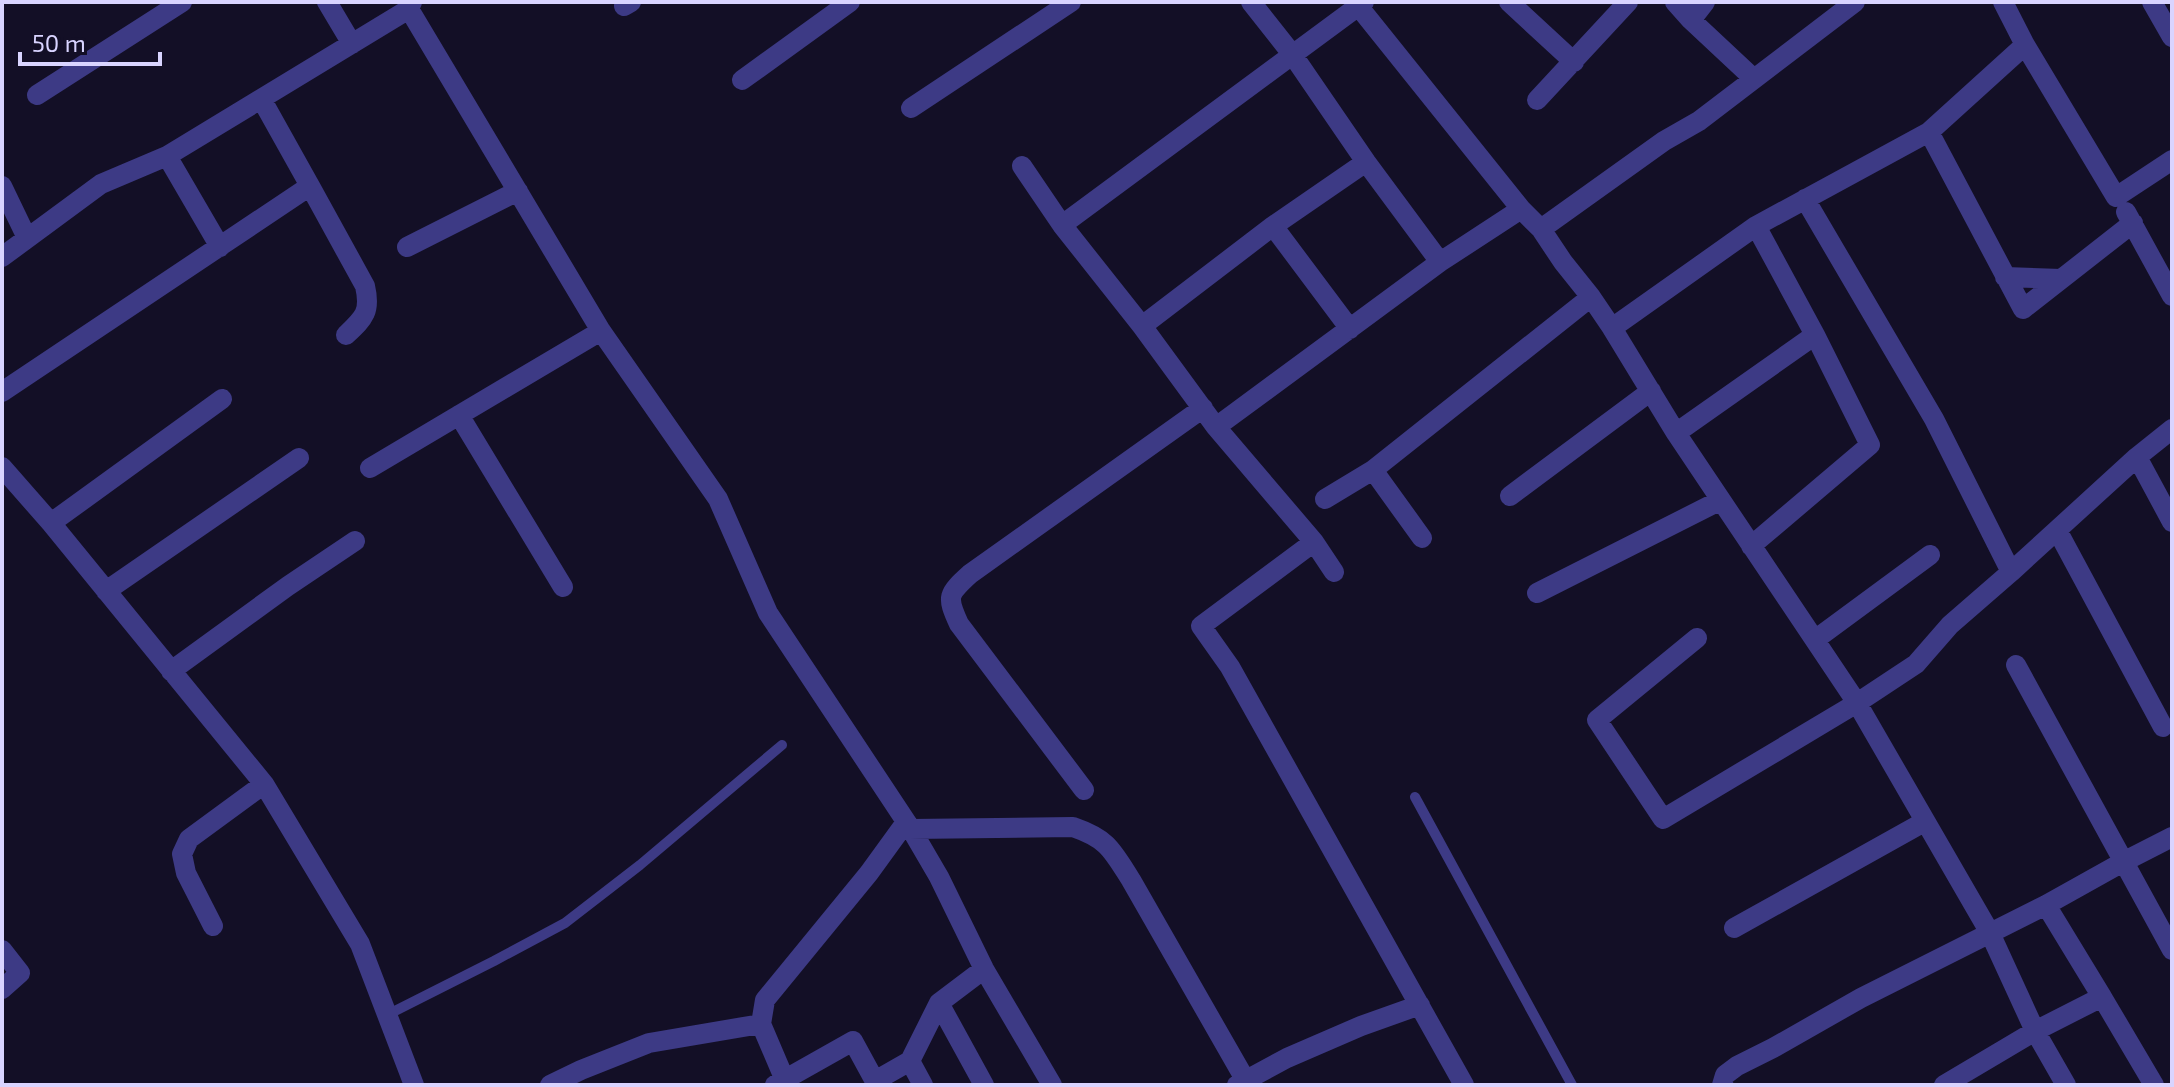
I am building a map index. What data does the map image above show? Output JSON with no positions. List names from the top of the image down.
{
  "scale_bar": "50 m"
}
